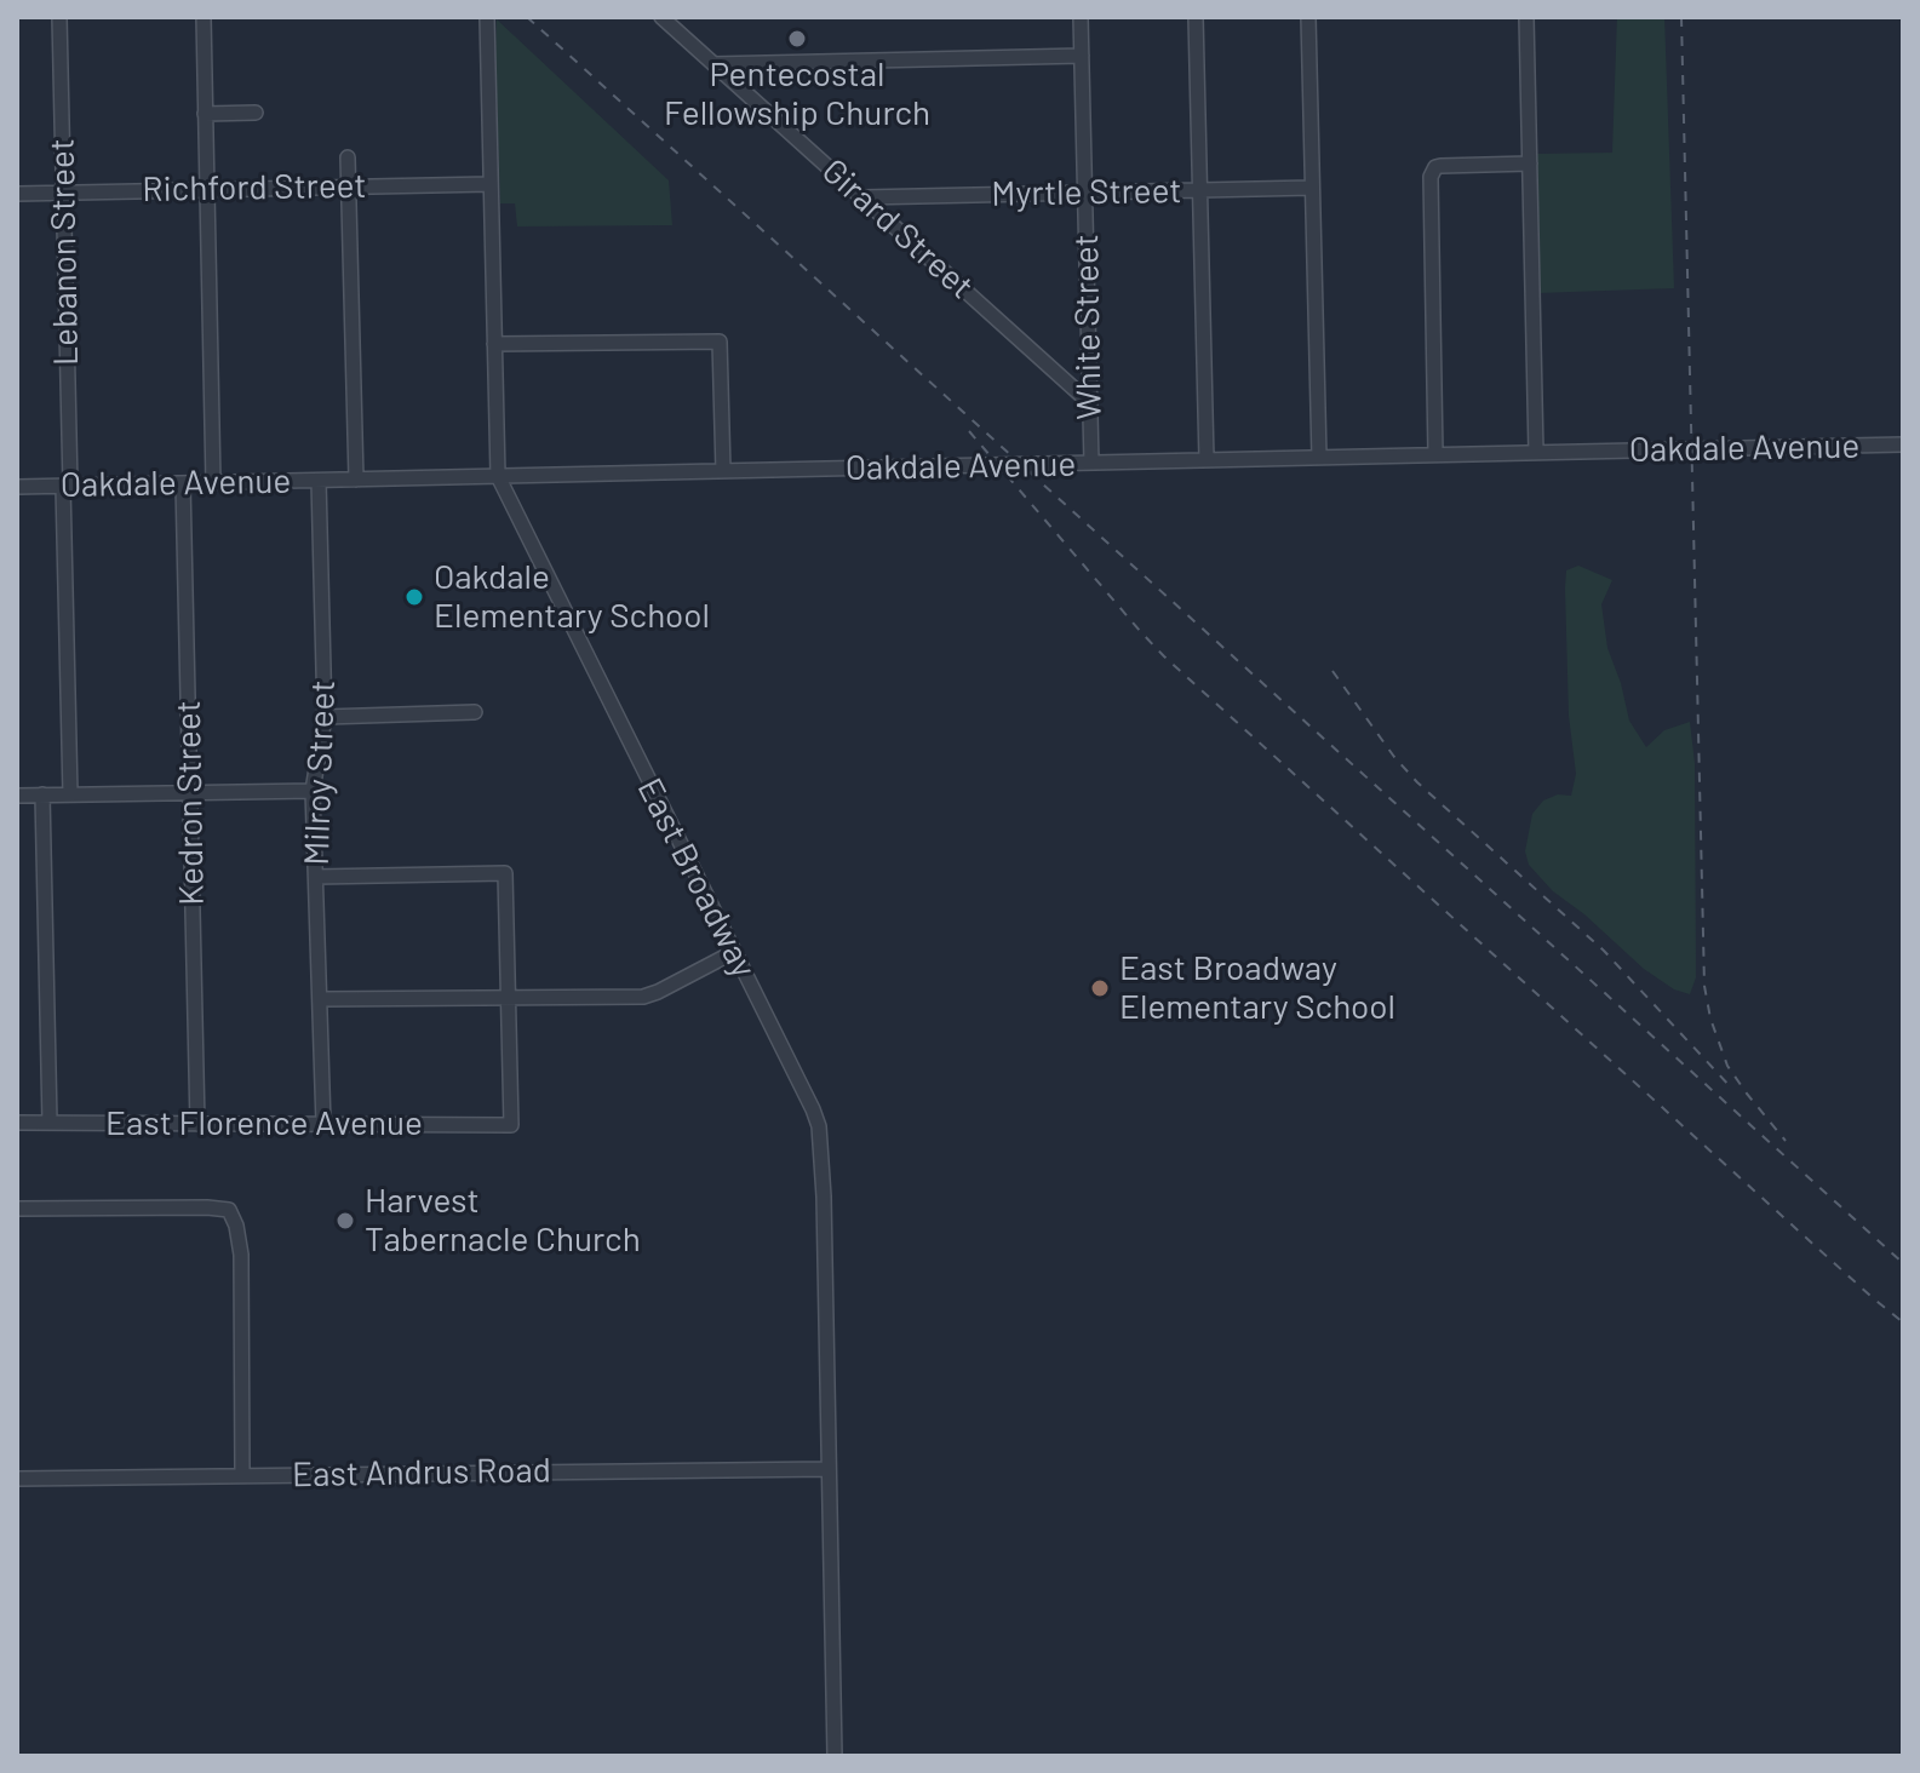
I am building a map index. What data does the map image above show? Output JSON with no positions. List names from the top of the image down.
{
  "streets": {
    "street": [
      "Richford Street",
      "Myrtle Street",
      "Girard Street",
      "Lebanon Street",
      "White Street",
      "Oakdale Avenue",
      "Milroy Street",
      "Kedron Street",
      "East Broadway",
      "East Florence Avenue",
      "East Andrus Road"
    ]
  },
  "crossings": [
    ["Richford Street", "Lebanon Street"],
    ["Richford Street", "East Broadway"],
    ["Myrtle Street", "Girard Street"],
    ["Myrtle Street", "White Street"],
    ["Girard Street", "White Street"],
    ["Lebanon Street", "Oakdale Avenue"],
    ["White Street", "Oakdale Avenue"],
    ["Oakdale Avenue", "Milroy Street"],
    ["Oakdale Avenue", "Kedron Street"],
    ["Oakdale Avenue", "East Broadway"],
    ["Milroy Street", "East Florence Avenue"],
    ["Kedron Street", "East Florence Avenue"],
    ["East Broadway", "East Andrus Road"]
  ],
  "places": [
    "Pentecostal Fellowship Church",
    "Oakdale Elementary School",
    "East Broadway Elementary School",
    "Harvest Tabernacle Church"
  ]
}
